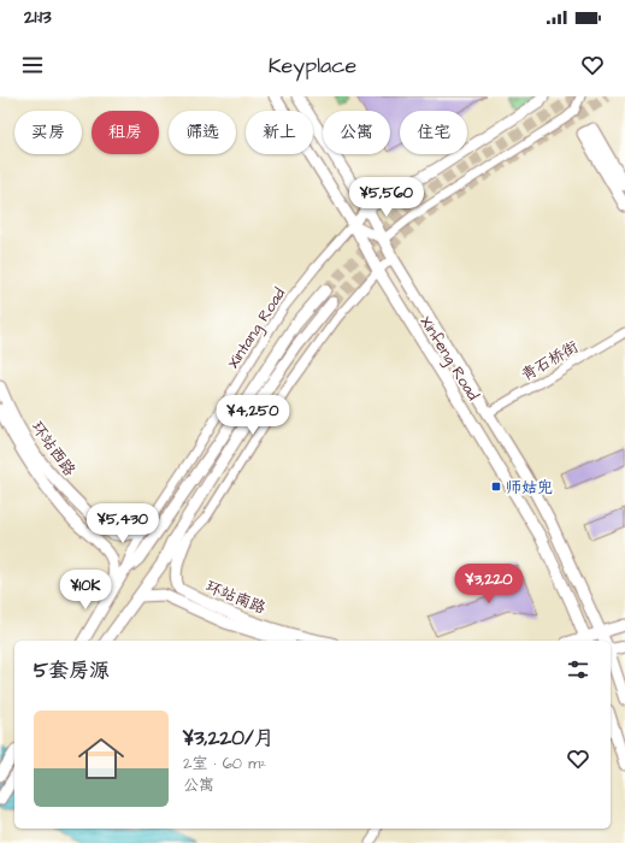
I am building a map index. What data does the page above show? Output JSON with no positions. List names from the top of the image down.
{
  "streets": {
    "main road": [
      "Xintang Road",
      "Xinfeng Road",
      "环站西路",
      "环站南路"
    ],
    "street": ["青石桥街"]
  },
  "crossings": [
    ["Xintang Road", "Xinfeng Road"],
    ["Xintang Road", "环站西路"],
    ["Xinfeng Road", "青石桥街"]
  ],
  "places": {
    "transit": ["师姑兜"]
  },
  "page": {
    "status": "21:13",
    "header": "Keyplace",
    "chip": [
      "买房",
      "租房",
      "筛选",
      "新上",
      "公寓",
      "住宅"
    ],
    "price": [
      "¥5,560",
      "¥4,250",
      "¥5,430",
      "¥3,220",
      "¥10K"
    ],
    "heading": "5套房源",
    "list": [
      {
        "name": "¥3,220/月",
        "note": "2室 · 60 m² · 公寓"
      }
    ]
  }
}
